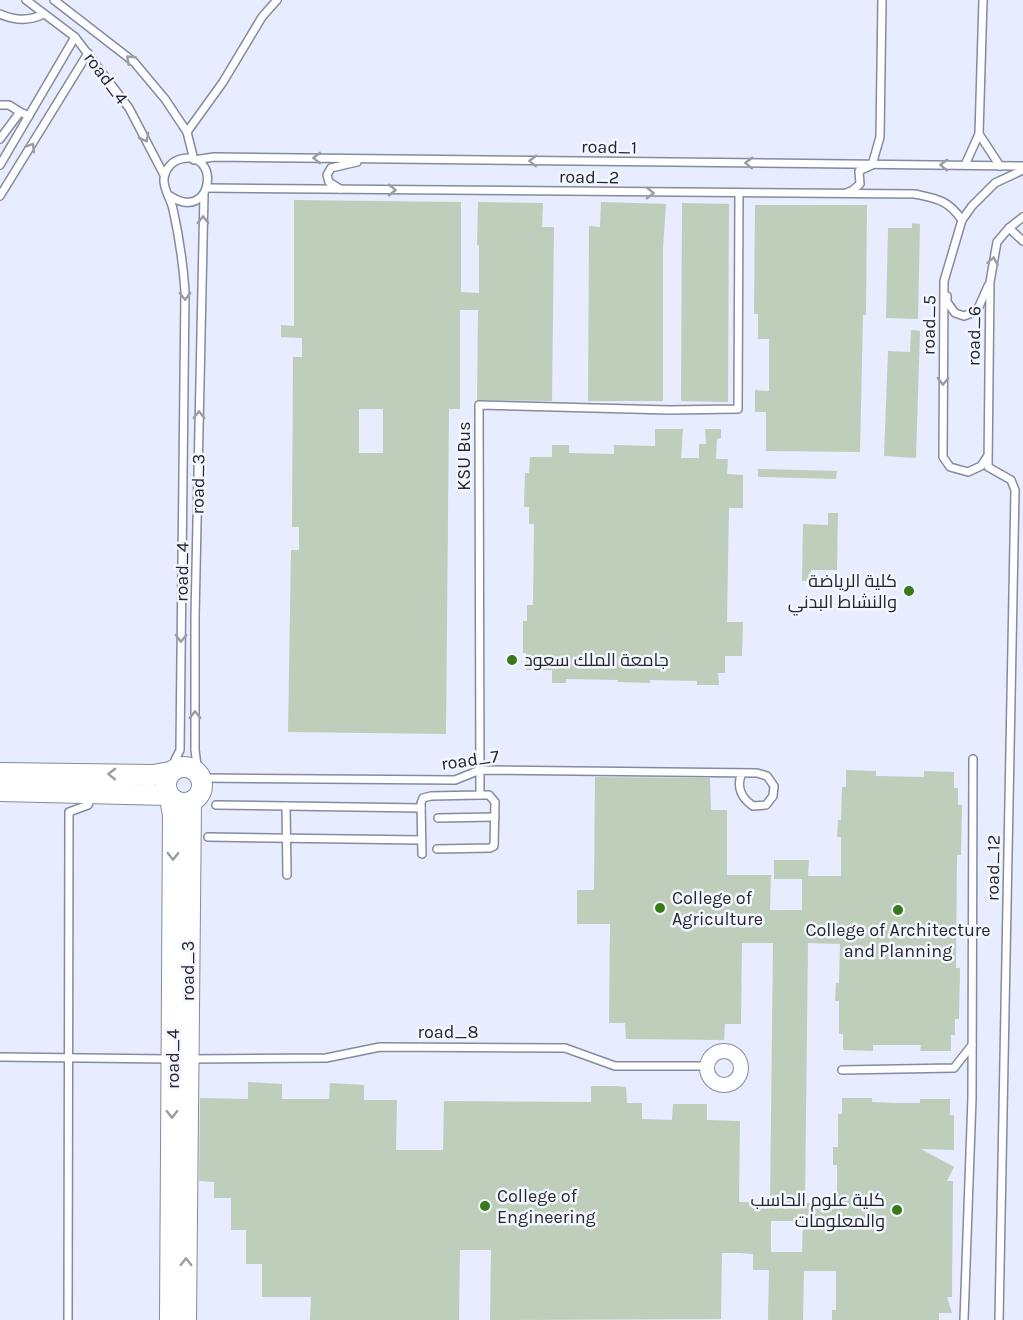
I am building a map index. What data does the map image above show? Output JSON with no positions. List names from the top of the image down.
{
  "streets": {
    "street": ["road_4", "road_3"],
    "lane": [
      "road_1",
      "road_2",
      "road_5",
      "road_6",
      "KSU Bus",
      "road_7",
      "road_12",
      "road_8"
    ]
  },
  "crossings": [
    ["road_4", "road_1"],
    ["road_4", "road_2"],
    ["road_4", "road_3"],
    ["road_4", "road_7"],
    ["road_4", "road_8"],
    ["road_1", "road_2"],
    ["road_1", "road_5"],
    ["road_1", "road_3"],
    ["road_2", "road_5"],
    ["road_2", "KSU Bus"],
    ["road_2", "road_3"],
    ["road_5", "road_6"],
    ["road_6", "road_12"],
    ["KSU Bus", "road_7"],
    ["road_3", "road_7"],
    ["road_3", "road_8"]
  ],
  "one_way": ["road_1", "road_2"],
  "places": [
    "كلية الرياضة والنشاط البدني",
    "جامعة الملك سعود",
    "College of Agriculture",
    "College of Architecture and Planning",
    "College of Engineering",
    "كلية علوم الحاسب والمعلومات"
  ]
}
